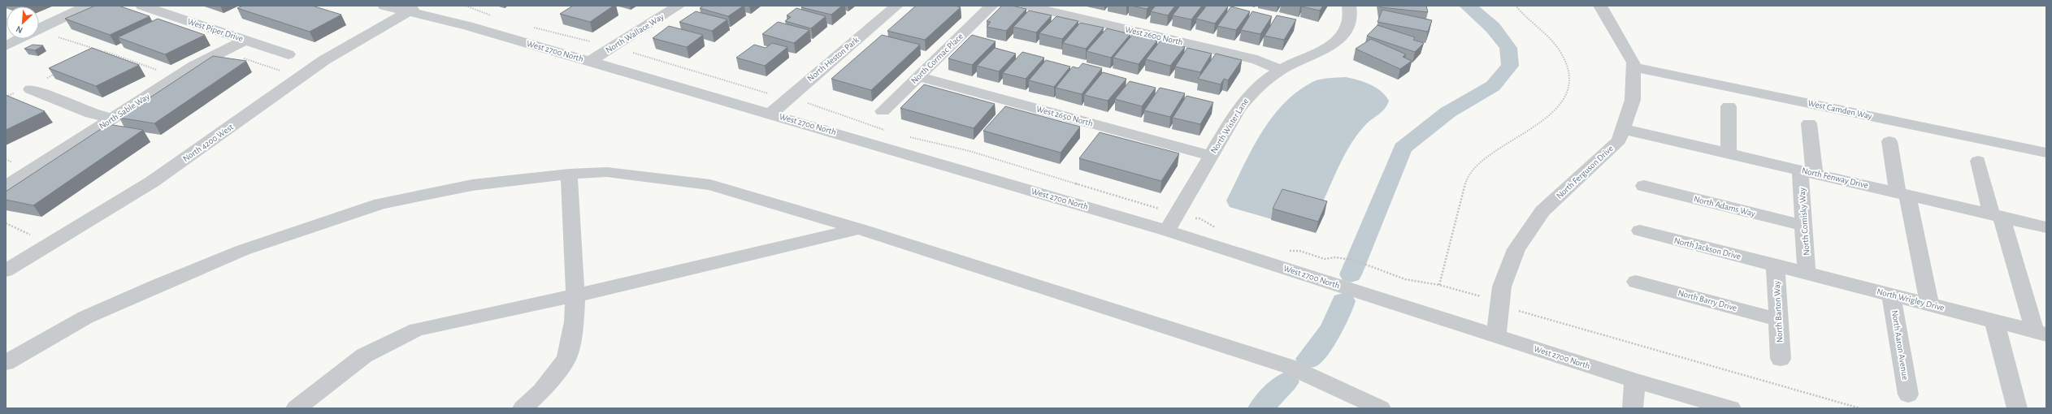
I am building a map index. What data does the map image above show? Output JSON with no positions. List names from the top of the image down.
{
  "streets": {
    "street": [
      "West Piper Drive",
      "North Wallace Way",
      "West 2600 North",
      "West 2700 North",
      "North Cormac Place",
      "North Heston Park",
      "West Camden Way",
      "North Sable Way",
      "West 2650 North",
      "North Wister Lane",
      "North 4200 West",
      "North Ferguson Drive",
      "North Fenway Drive",
      "North Adams Way",
      "North Comisky Way",
      "North Jackson Drive",
      "North Wrigley Drive",
      "North Barry Drive",
      "North Barton Way",
      "North Aaron Avenue"
    ]
  },
  "crossings": [
    ["West Piper Drive", "North Sable Way"],
    ["North Wallace Way", "West 2700 North"],
    ["West 2600 North", "North Wister Lane"],
    ["West 2700 North", "North Heston Park"],
    ["West 2700 North", "North Wister Lane"],
    ["West 2700 North", "North 4200 West"],
    ["West 2700 North", "North Ferguson Drive"],
    ["North Cormac Place", "West 2650 North"],
    ["West Camden Way", "North Ferguson Drive"],
    ["West 2650 North", "North Wister Lane"],
    ["North Ferguson Drive", "North Fenway Drive"],
    ["North Fenway Drive", "North Comisky Way"],
    ["North Adams Way", "North Comisky Way"],
    ["North Comisky Way", "North Wrigley Drive"],
    ["North Jackson Drive", "North Wrigley Drive"],
    ["North Jackson Drive", "North Barton Way"],
    ["North Wrigley Drive", "North Barton Way"],
    ["North Wrigley Drive", "North Aaron Avenue"],
    ["North Barry Drive", "North Barton Way"]
  ],
  "north": "bottom left"
}
